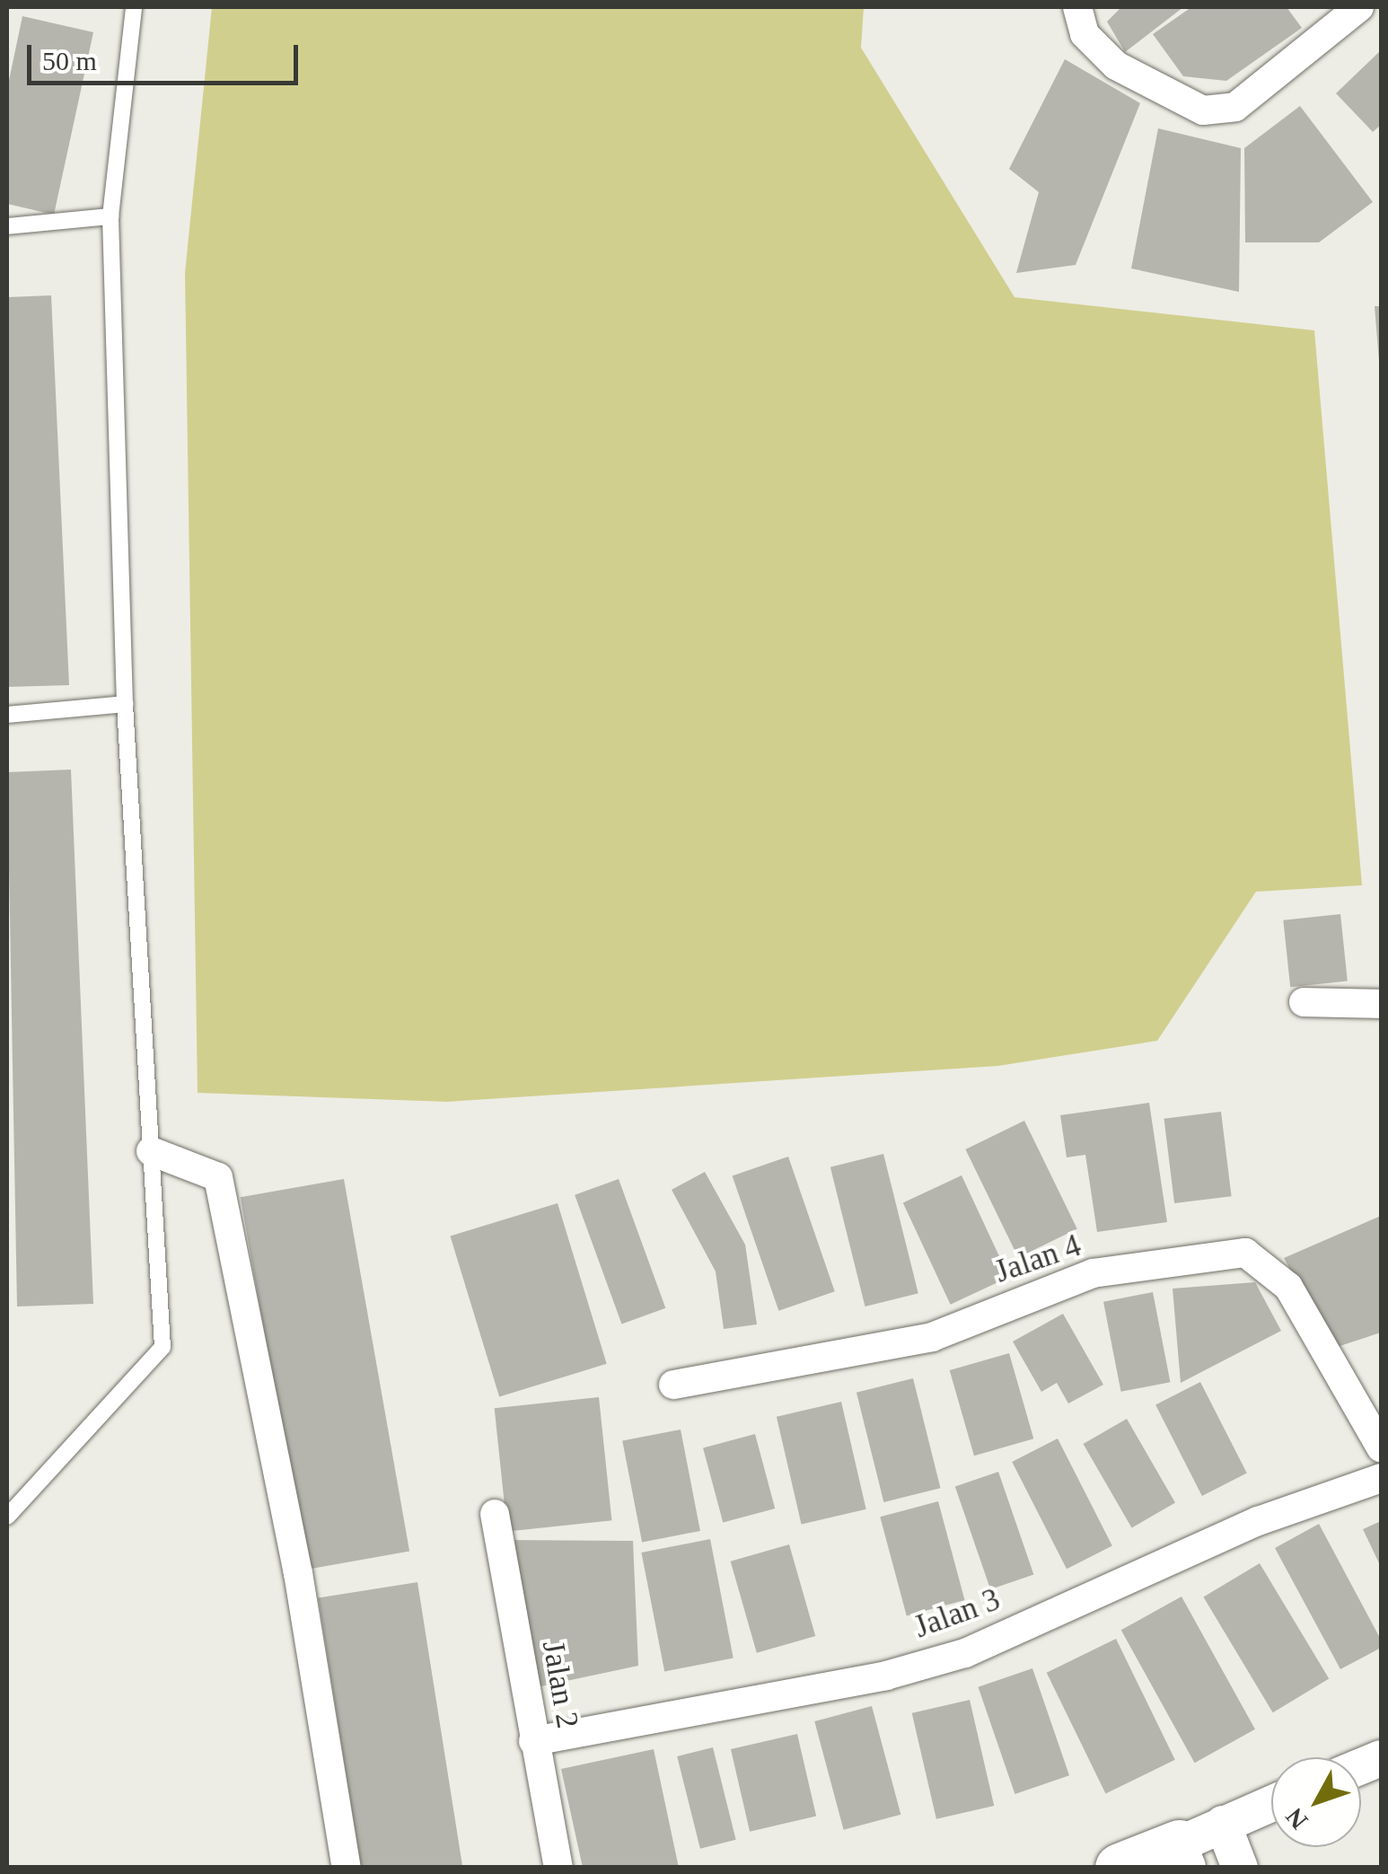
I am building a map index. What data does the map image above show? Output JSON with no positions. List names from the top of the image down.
{
  "streets": {
    "street": ["Jalan 4", "Jalan 3", "Jalan 2"]
  },
  "crossings": [
    ["Jalan 3", "Jalan 2"]
  ],
  "scale_bar": "50 m",
  "north": "bottom left"
}
